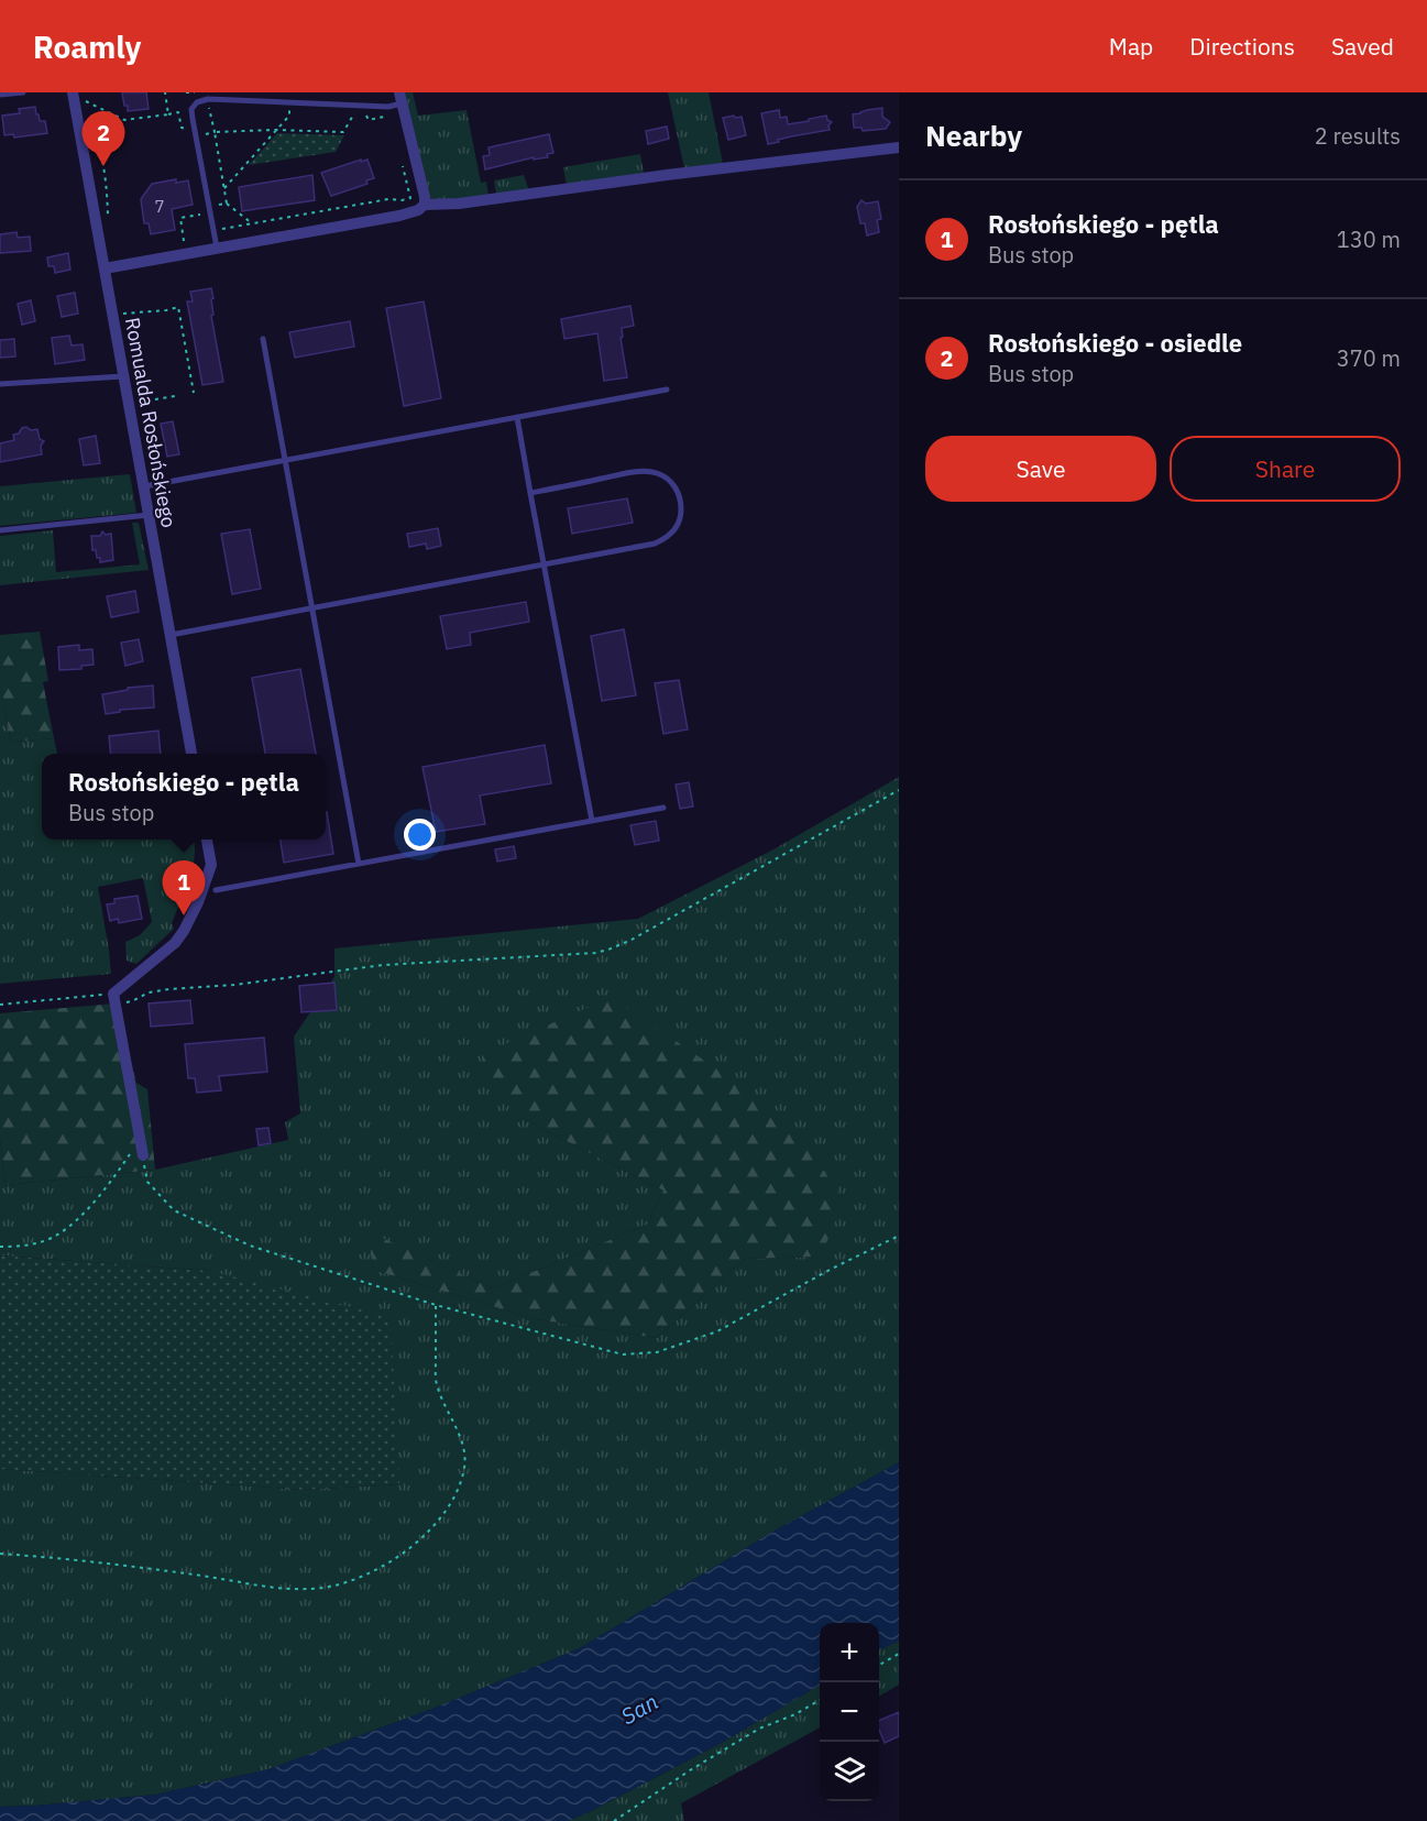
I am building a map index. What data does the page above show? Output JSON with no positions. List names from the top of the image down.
{
  "streets": {
    "street": ["Romualda Rosłońskiego"]
  },
  "water": ["San"],
  "house_numbers": ["7"],
  "page": {
    "header": "Roamly",
    "nav": ["Map", "Directions", "Saved"],
    "heading": ["Nearby", "2 results"],
    "pins": ["2", "1"],
    "list": [
      {
        "mark": "1",
        "name": "Rosłońskiego - pętla",
        "note": "Bus stop",
        "value": "130 m"
      },
      {
        "mark": "2",
        "name": "Rosłońskiego - osiedle",
        "note": "Bus stop",
        "value": "370 m"
      }
    ],
    "buttons": ["Save", "Share"],
    "popup": ["Rosłońskiego - pętla", "Bus stop"],
    "map_buttons": ["+", "−"]
  }
}
